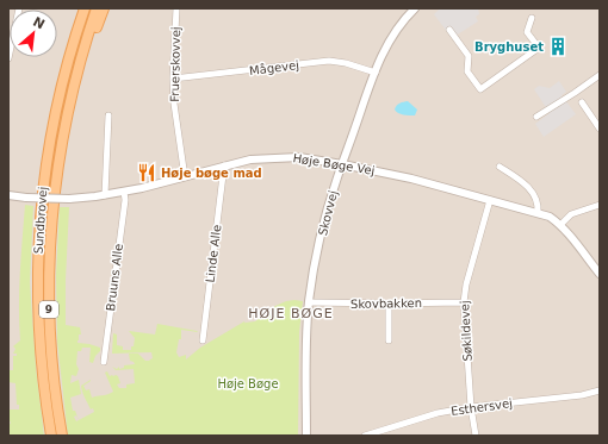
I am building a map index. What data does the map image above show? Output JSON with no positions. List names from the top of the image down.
{
  "streets": {
    "main road": ["Sundbrovej", "9"],
    "street": [
      "Fruerskovvej",
      "Mågevej",
      "Høje Bøge Vej",
      "Skovvej",
      "Linde Alle",
      "Bruuns Alle",
      "Skovbakken",
      "Søkildevej",
      "Esthersvej"
    ]
  },
  "crossings": [
    ["Fruerskovvej", "Mågevej"],
    ["Fruerskovvej", "Høje Bøge Vej"],
    ["Mågevej", "Skovvej"],
    ["Høje Bøge Vej", "Skovvej"],
    ["Høje Bøge Vej", "Linde Alle"],
    ["Høje Bøge Vej", "Bruuns Alle"],
    ["Høje Bøge Vej", "Søkildevej"],
    ["Skovvej", "Skovbakken"],
    ["Skovbakken", "Søkildevej"],
    ["Søkildevej", "Esthersvej"]
  ],
  "districts": ["HØJE BØGE"],
  "parks": ["Høje Bøge"],
  "places": {
    "building": ["Bryghuset"],
    "restaurant": ["Høje bøge mad"]
  },
  "north": "top right"
}
